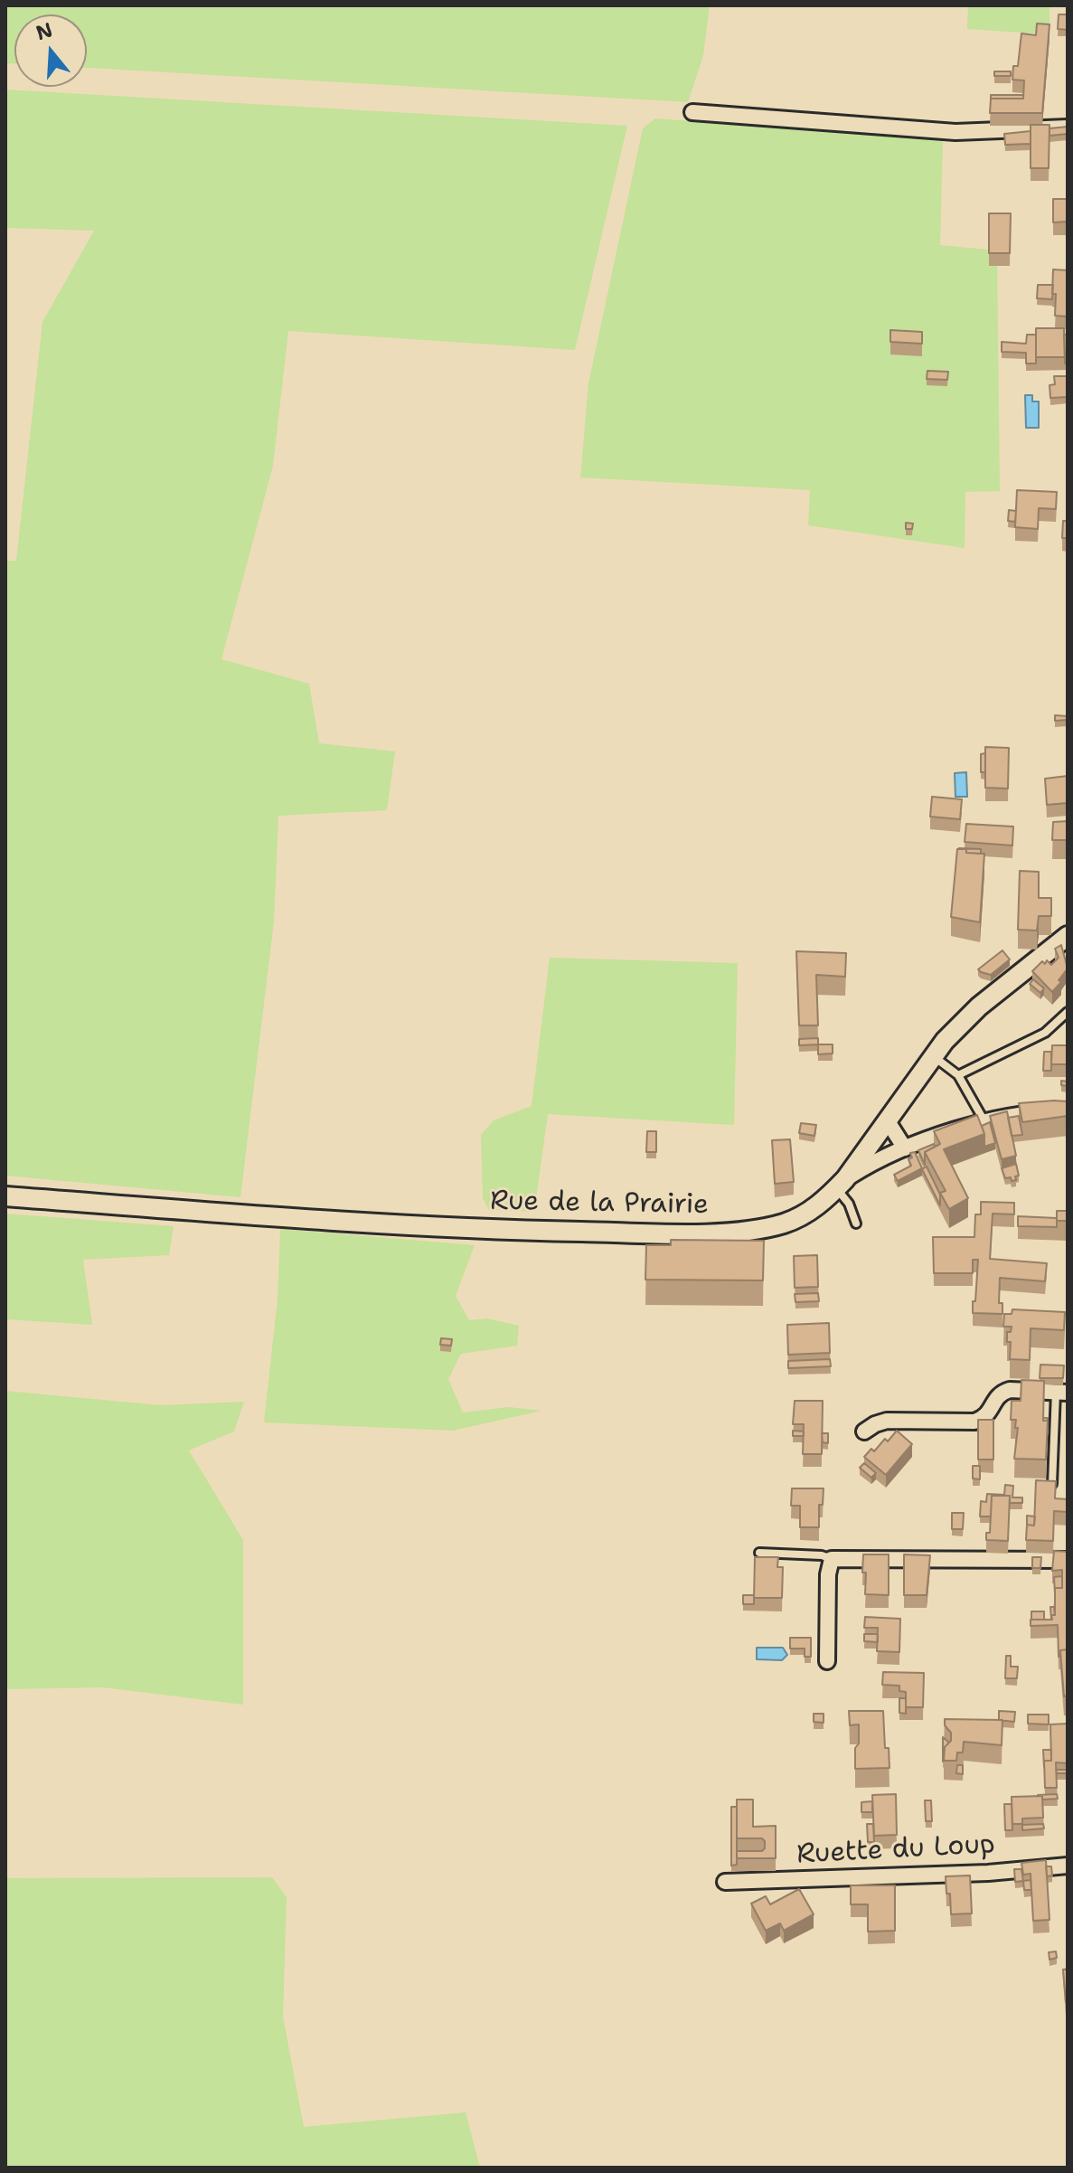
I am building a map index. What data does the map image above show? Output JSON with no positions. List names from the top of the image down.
{
  "streets": {
    "street": ["Rue de la Prairie", "Ruette du Loup"]
  },
  "north": "top"
}
